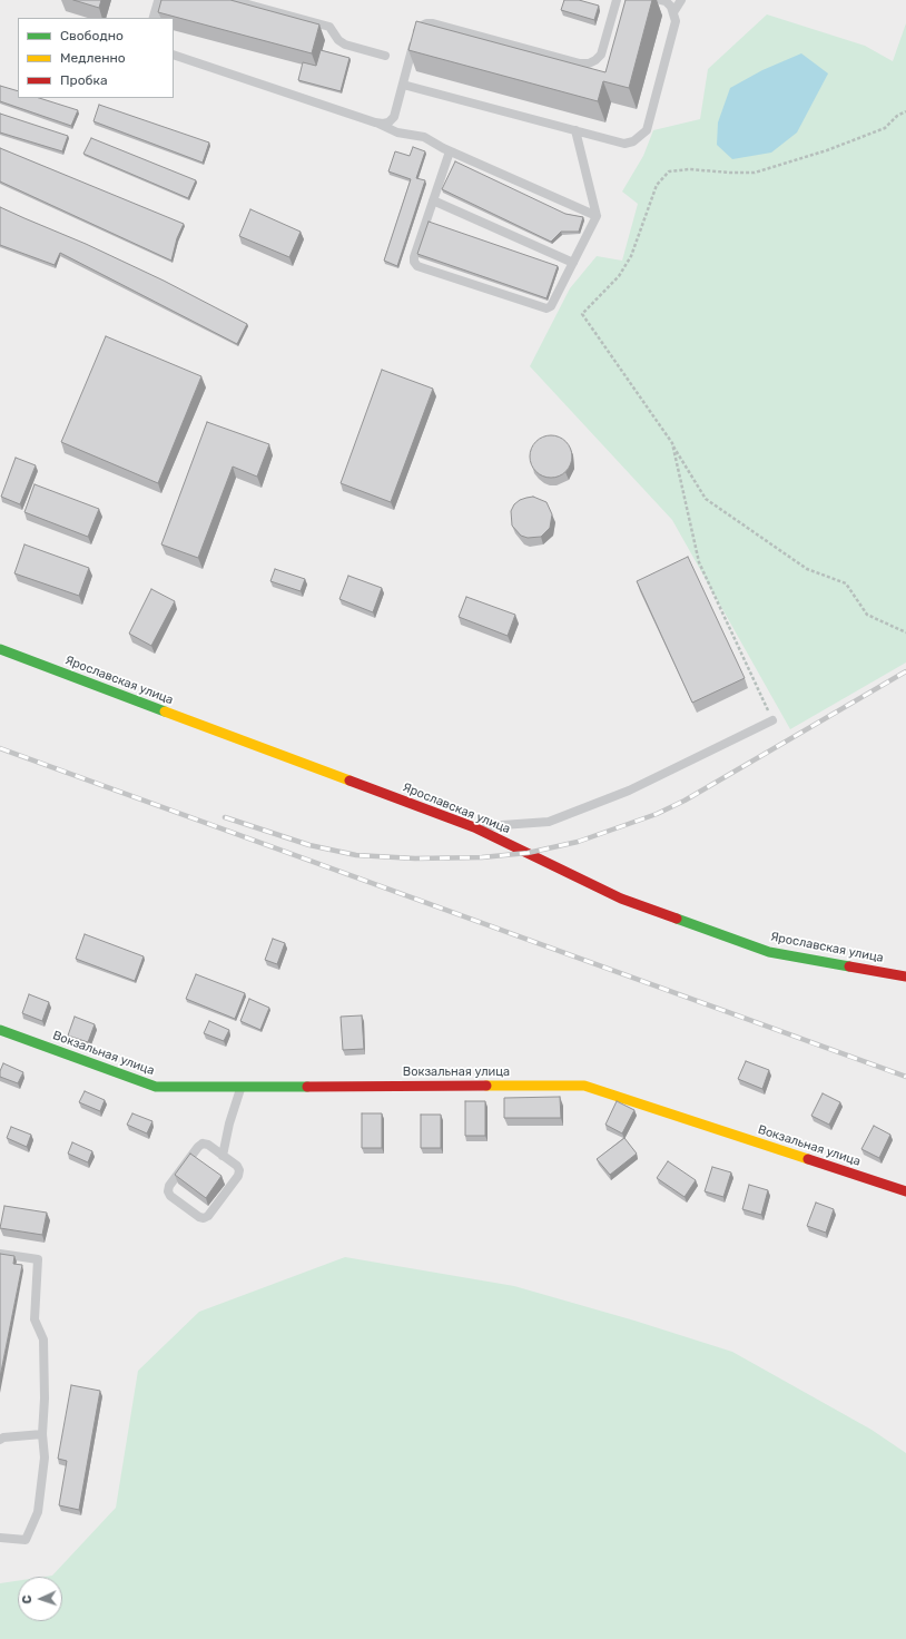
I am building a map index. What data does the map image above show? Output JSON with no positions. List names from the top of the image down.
{
  "streets": {
    "main road": ["Ярославская улица", "Вокзальная улица"]
  },
  "legend": ["Свободно", "Медленно", "Пробка"],
  "north": "left"
}
